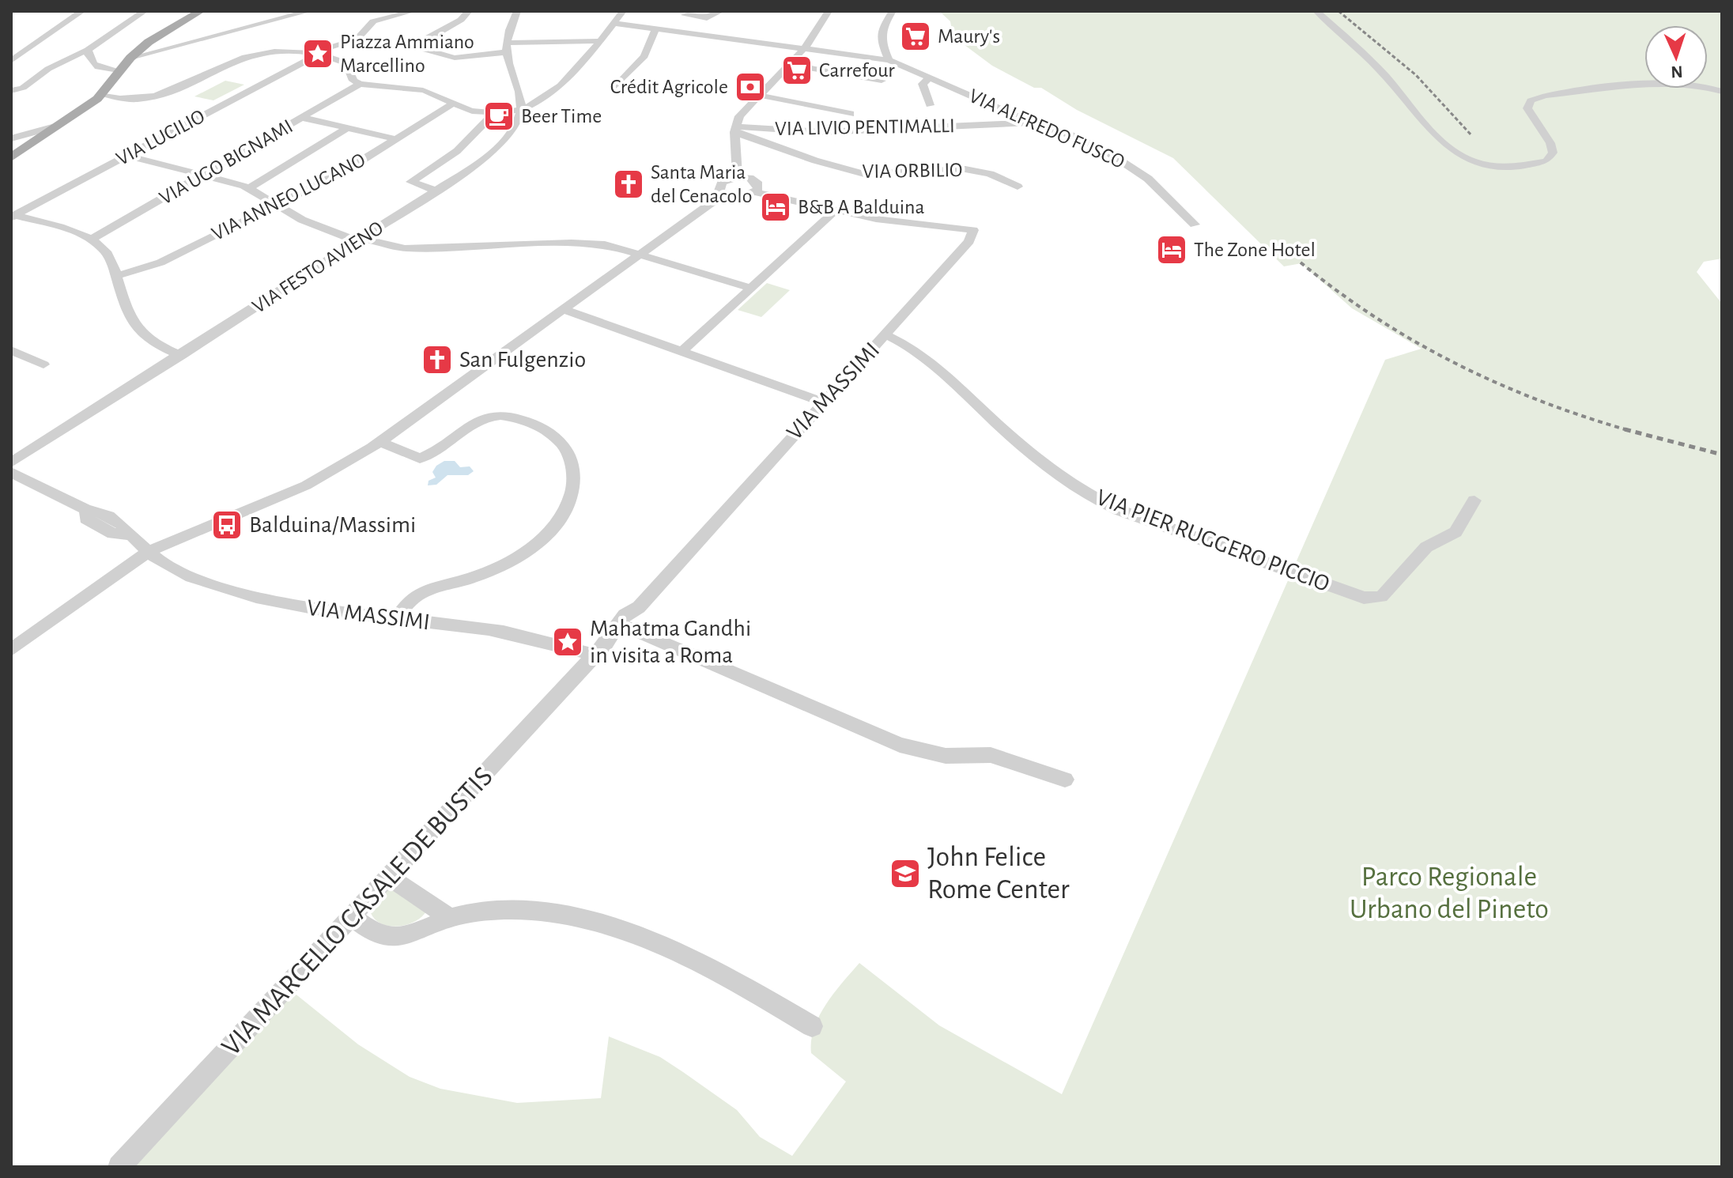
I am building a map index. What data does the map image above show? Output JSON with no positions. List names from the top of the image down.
{
  "streets": {
    "street": [
      "VIA LIVIO PENTIMALLI",
      "VIA ALFREDO FUSCO",
      "VIA LUCILIO",
      "VIA UGO BIGNAMI",
      "VIA ORBILIO",
      "VIA ANNEO LUCANO",
      "VIA FESTO AVIENO",
      "VIA MASSIMI",
      "VIA PIER RUGGERO PICCIO",
      "VIA MARCELLO CASALE DE BUSTIS"
    ]
  },
  "crossings": [
    ["VIA LIVIO PENTIMALLI", "VIA ALFREDO FUSCO"],
    ["VIA LIVIO PENTIMALLI", "VIA ORBILIO"],
    ["VIA MASSIMI", "VIA PIER RUGGERO PICCIO"],
    ["VIA MASSIMI", "VIA MARCELLO CASALE DE BUSTIS"]
  ],
  "parks": ["Parco Regionale Urbano del Pineto"],
  "places": {
    "supermarket": ["Maury's", "Carrefour"],
    "place": ["Piazza Ammiano Marcellino", "Mahatma Gandhi in visita a Roma"],
    "bank": ["Crédit Agricole"],
    "cafe": ["Beer Time"],
    "church": ["Santa Maria del Cenacolo", "San Fulgenzio"],
    "hotel": ["B&B A Balduina", "The Zone Hotel"],
    "bus stop": ["Balduina/Massimi"],
    "school or university": ["John Felice Rome Center"]
  },
  "north": "bottom"
}
